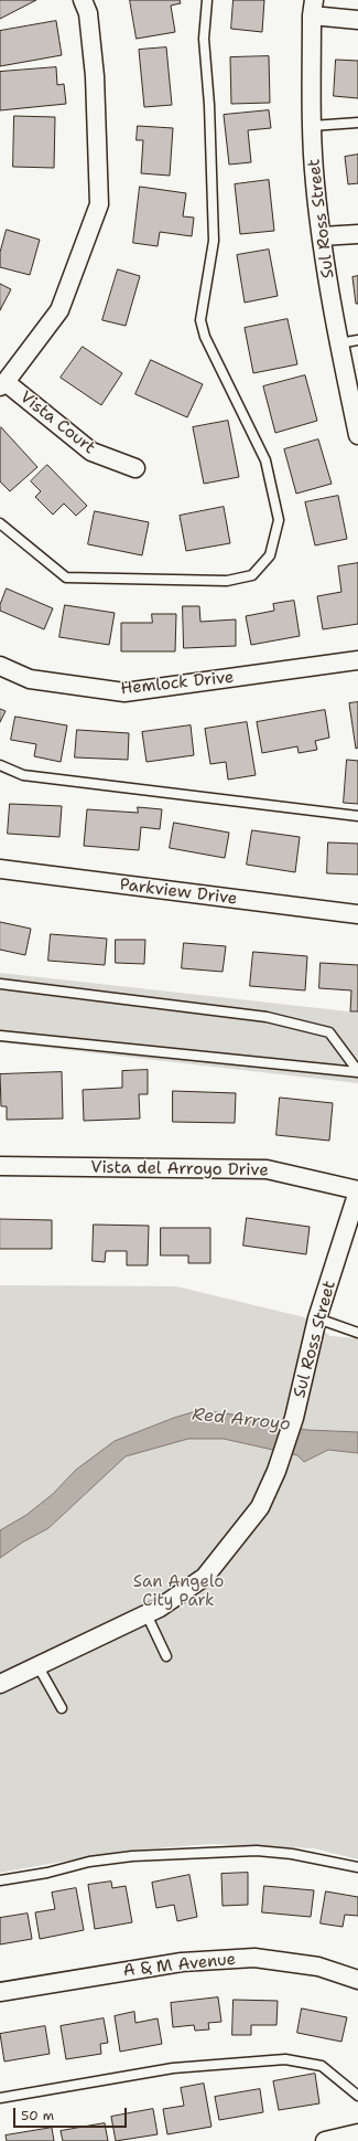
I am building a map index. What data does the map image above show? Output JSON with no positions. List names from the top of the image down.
{
  "streets": {
    "street": [
      "Sul Ross Street",
      "Vista Court",
      "Hemlock Drive",
      "Parkview Drive",
      "Vista del Arroyo Drive",
      "A & M Avenue"
    ]
  },
  "crossings": [
    ["Sul Ross Street", "Vista del Arroyo Drive"]
  ],
  "water": ["Red Arroyo"],
  "parks": ["San Angelo City Park"],
  "scale_bar": "50 m"
}
